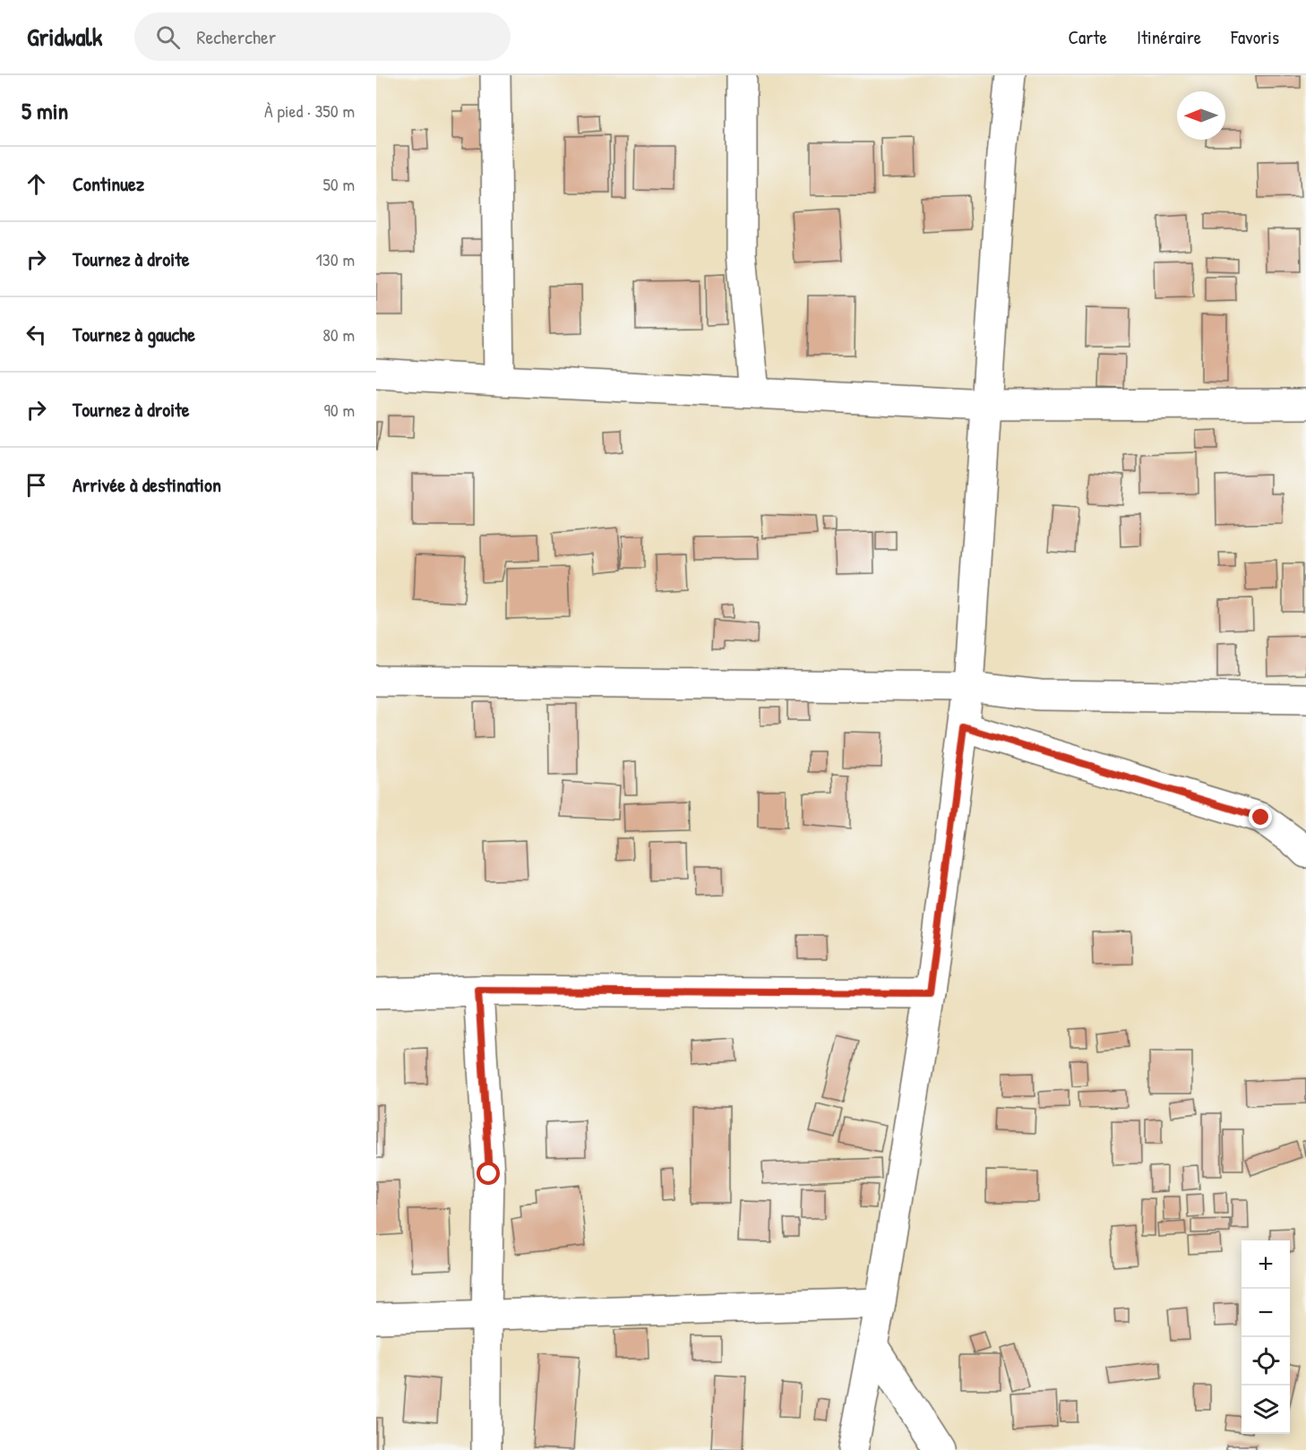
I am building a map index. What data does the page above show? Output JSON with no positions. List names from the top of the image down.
{
  "north": "left",
  "page": {
    "header": "Gridwalk",
    "search": "Rechercher",
    "nav": ["Carte", "Itinéraire", "Favoris"],
    "heading": ["5 min", "À pied · 350 m"],
    "list": [
      ["Continuez", "50 m"],
      ["Tournez à droite", "130 m"],
      ["Tournez à gauche", "80 m"],
      ["Tournez à droite", "90 m"],
      "Arrivée à destination"
    ],
    "map_buttons": ["+", "−"]
  }
}
